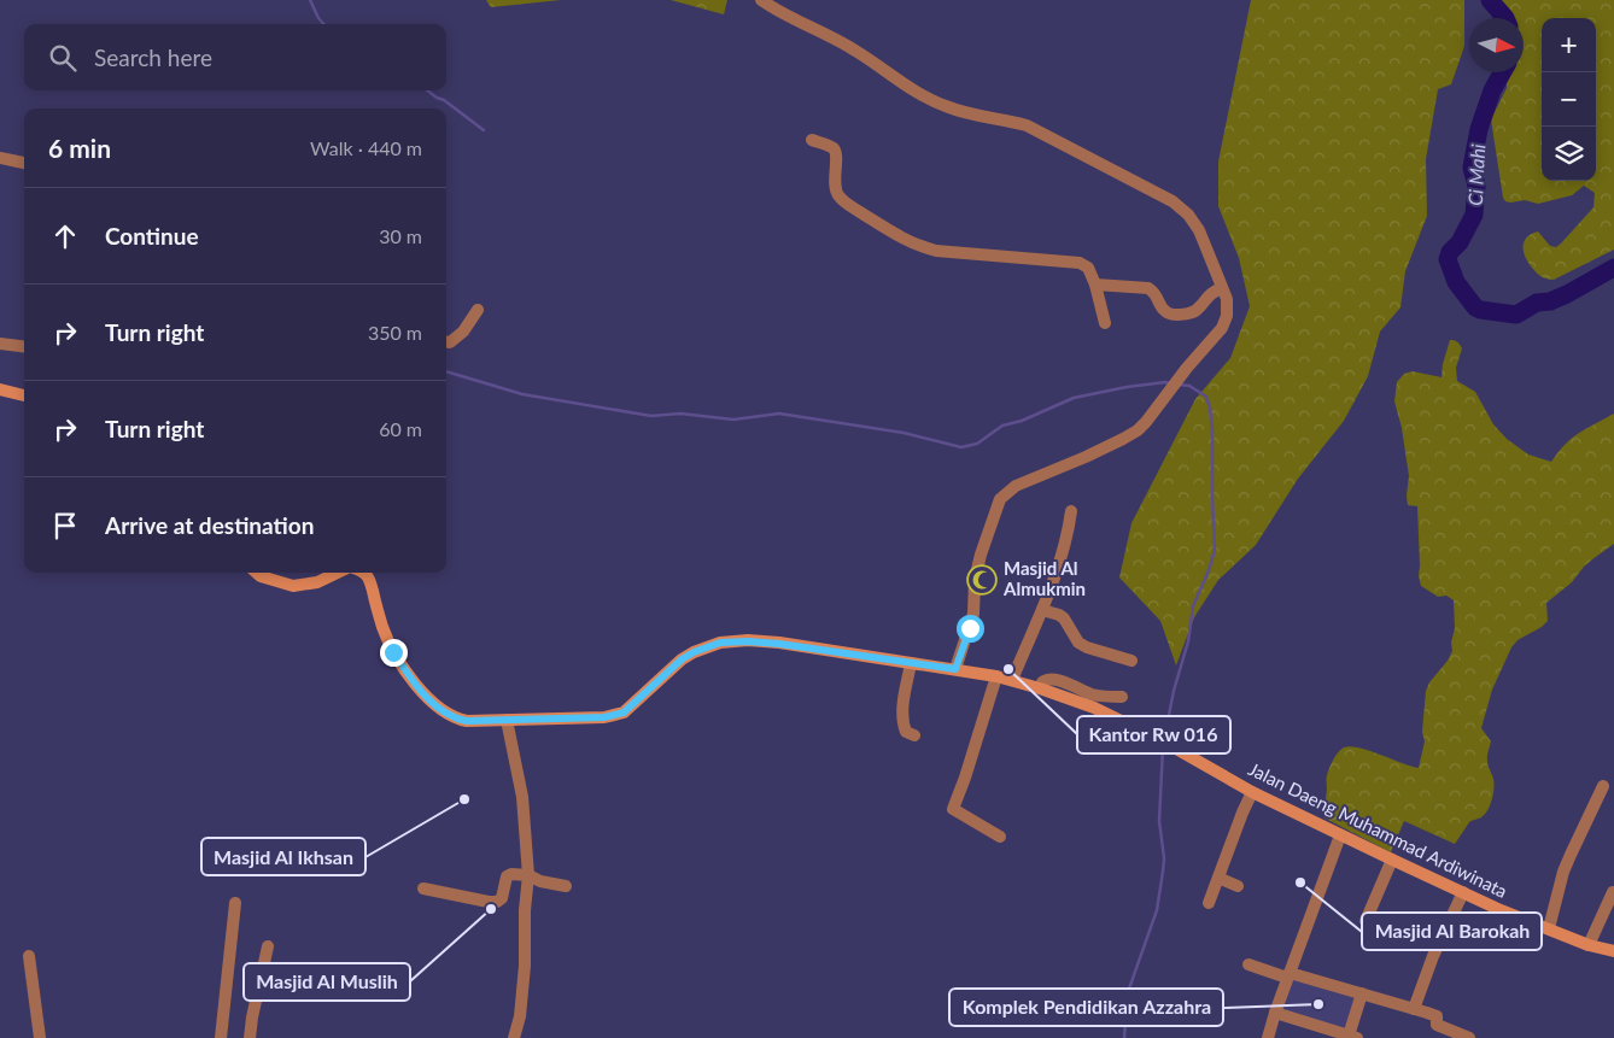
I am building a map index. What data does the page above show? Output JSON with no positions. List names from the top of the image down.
{
  "streets": {
    "main road": ["Jalan Daeng Muhammad Ardiwinata"]
  },
  "water": ["Ci Mahi"],
  "places": {
    "mosque": ["Masjid Al Almukmin"],
    "other": [
      "Kantor Rw 016",
      "Masjid Al Ikhsan",
      "Masjid Al Barokah",
      "Masjid Al Muslih",
      "Komplek Pendidikan Azzahra"
    ]
  },
  "north": "right",
  "page": {
    "map_buttons": ["+", "−"],
    "search": "Search here",
    "heading": ["6 min", "Walk · 440 m"],
    "list": [
      ["Continue", "30 m"],
      ["Turn right", "350 m"],
      ["Turn right", "60 m"],
      "Arrive at destination"
    ]
  }
}
